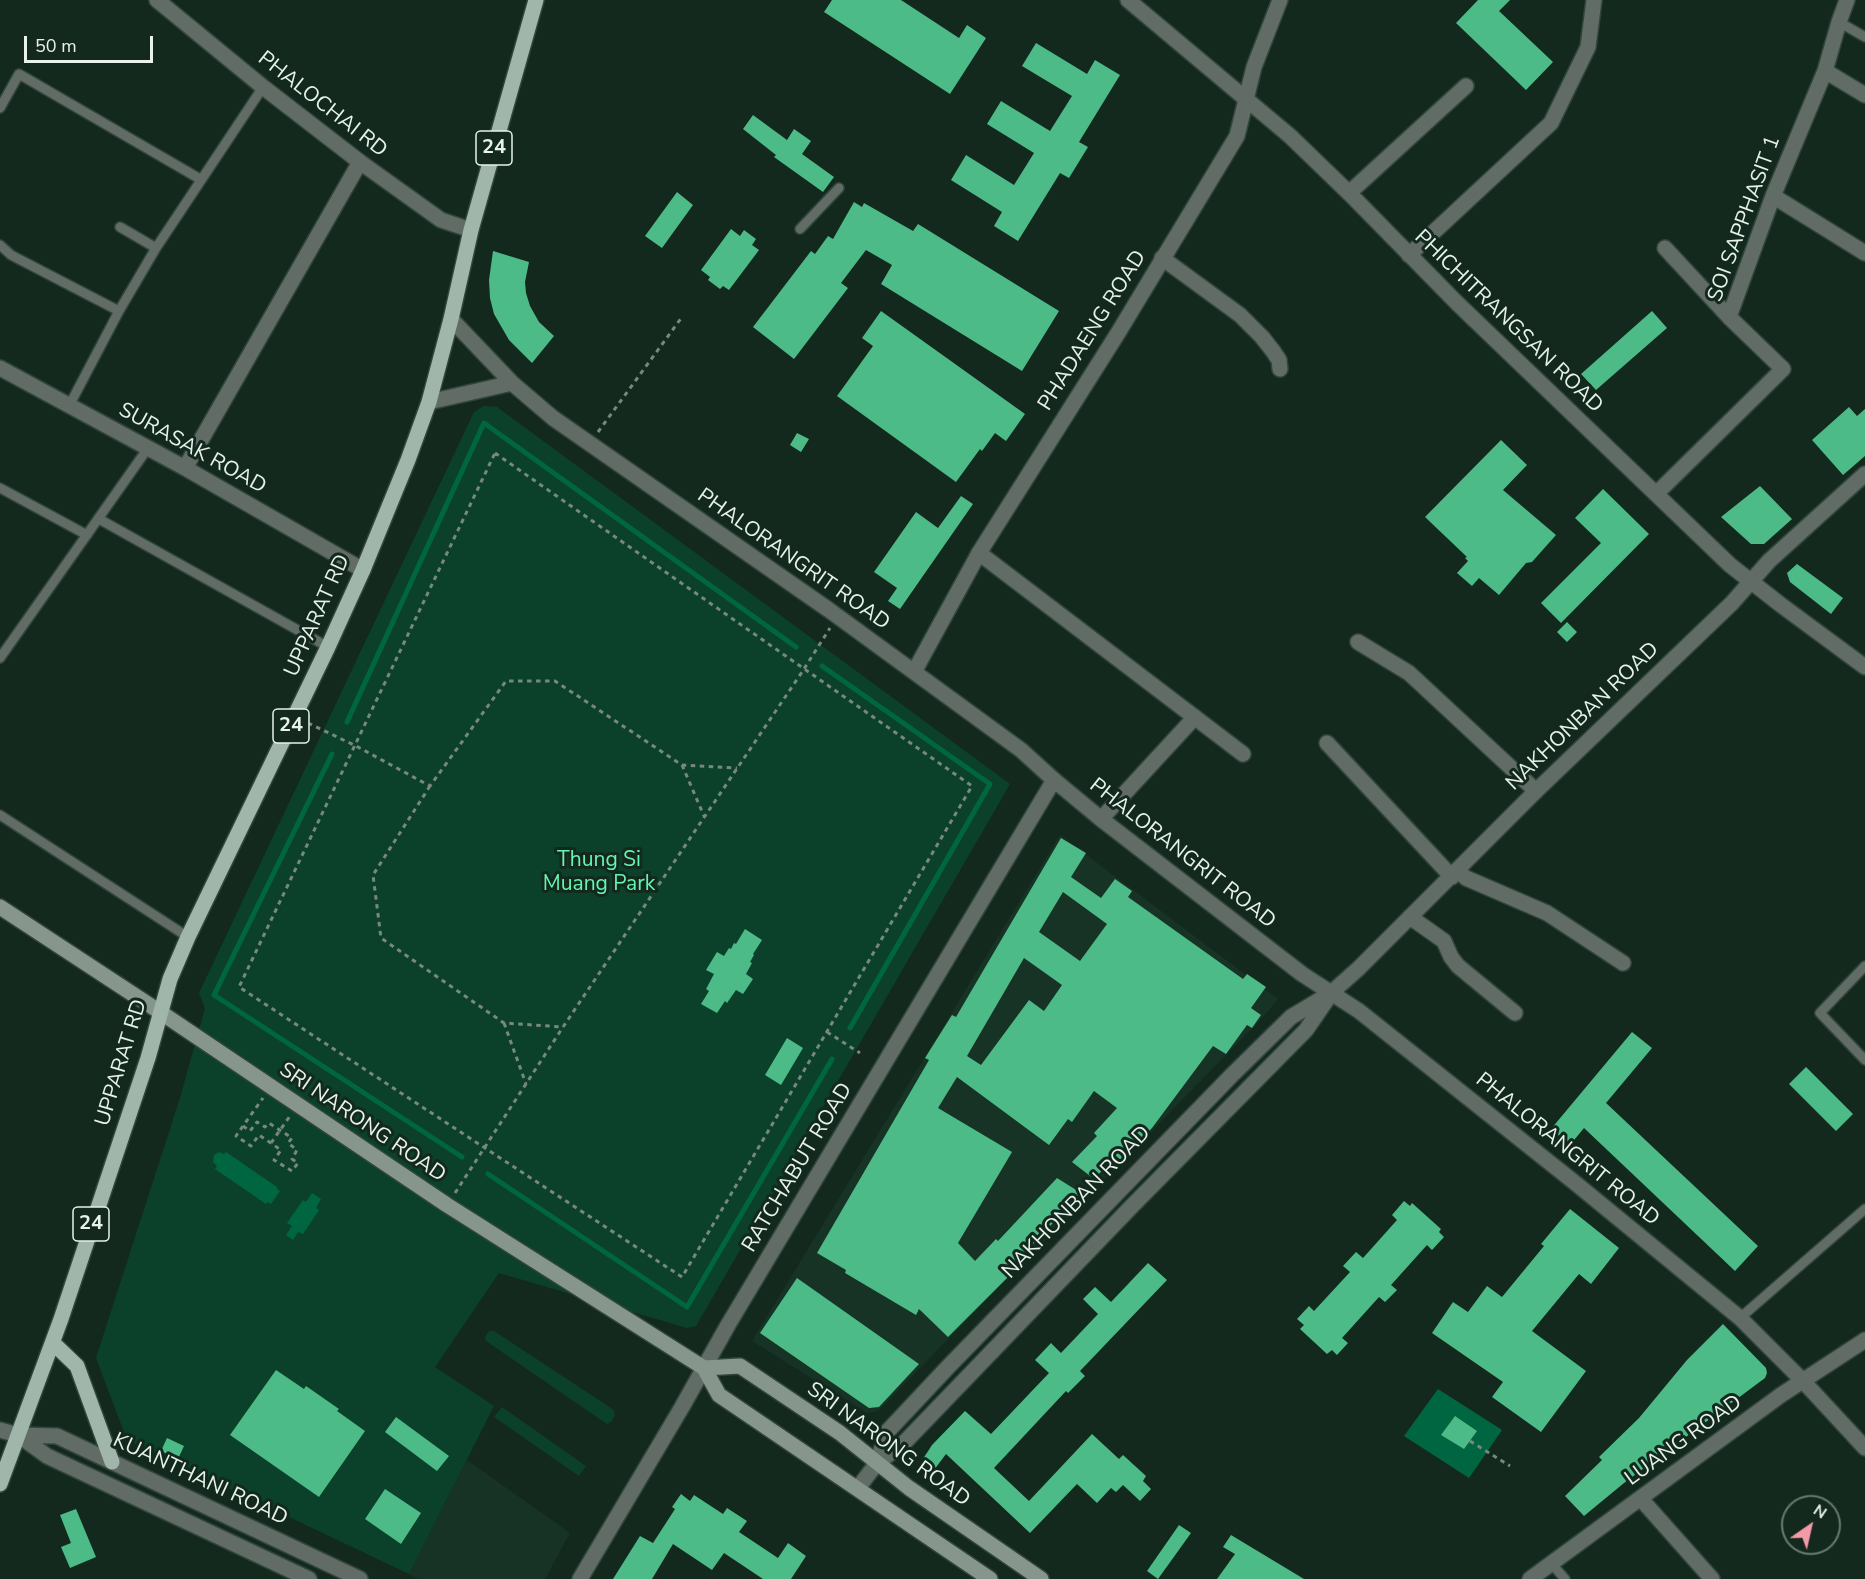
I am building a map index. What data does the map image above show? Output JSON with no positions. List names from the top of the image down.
{
  "streets": {
    "main road": ["24", "UPPARAT RD", "SRI NARONG ROAD"],
    "street": [
      "PHALOCHAI RD",
      "SOI SAPPHASIT 1",
      "PHICHITRANGSAN ROAD",
      "PHADAENG ROAD",
      "SURASAK ROAD",
      "PHALORANGRIT ROAD",
      "NAKHONBAN ROAD",
      "RATCHABUT ROAD",
      "LUANG ROAD",
      "KUANTHANI ROAD"
    ]
  },
  "crossings": [
    ["PHALOCHAI RD", "UPPARAT RD"],
    ["24", "UPPARAT RD"],
    ["24", "KUANTHANI ROAD"],
    ["SOI SAPPHASIT 1", "PHICHITRANGSAN ROAD"],
    ["PHICHITRANGSAN ROAD", "PHADAENG ROAD"],
    ["PHICHITRANGSAN ROAD", "NAKHONBAN ROAD"],
    ["PHADAENG ROAD", "PHALORANGRIT ROAD"],
    ["SURASAK ROAD", "UPPARAT RD"],
    ["PHALORANGRIT ROAD", "UPPARAT RD"],
    ["PHALORANGRIT ROAD", "NAKHONBAN ROAD"],
    ["PHALORANGRIT ROAD", "RATCHABUT ROAD"],
    ["PHALORANGRIT ROAD", "LUANG ROAD"],
    ["UPPARAT RD", "SRI NARONG ROAD"],
    ["UPPARAT RD", "KUANTHANI ROAD"],
    ["NAKHONBAN ROAD", "SRI NARONG ROAD"],
    ["SRI NARONG ROAD", "RATCHABUT ROAD"]
  ],
  "parks": ["Thung Si Muang Park"],
  "scale_bar": "50 m",
  "north": "top right"
}
